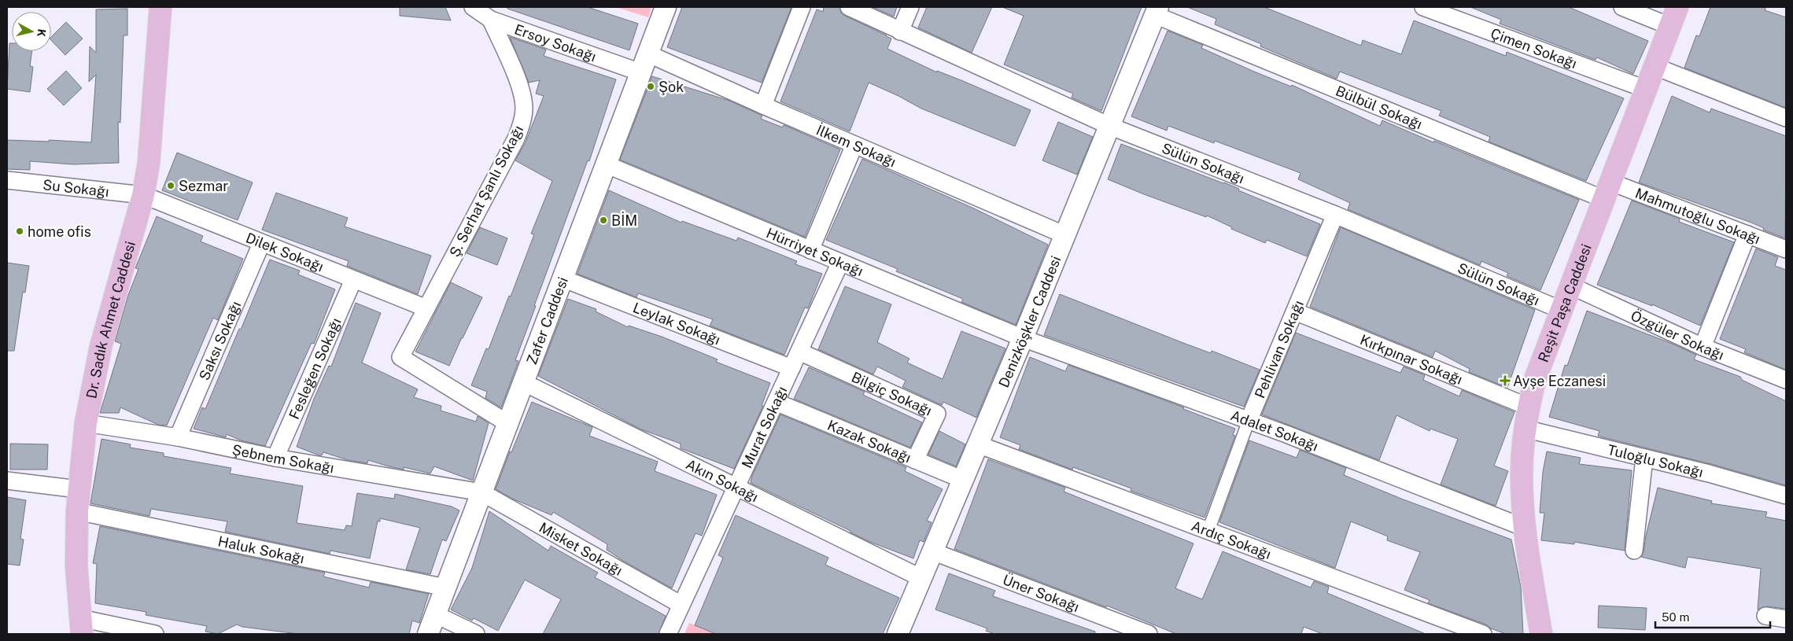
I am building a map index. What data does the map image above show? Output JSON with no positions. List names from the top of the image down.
{
  "streets": {
    "main road": ["Reşit Paşa Caddesi", "Dr. Sadık Ahmet Caddesi"],
    "street": [
      "Ersoy Sokağı",
      "Çimen Sokağı",
      "Bülbül Sokağı",
      "İlkem Sokağı",
      "Sülün Sokağı",
      "Su Sokağı",
      "Ş. Serhat Şanlı Sokağı",
      "Mahmutoğlu Sokağı",
      "Hürriyet Sokağı",
      "Dilek Sokağı",
      "Zafer Caddesi",
      "Denizköşkler Caddesi",
      "Leylak Sokağı",
      "Özgüler Sokağı",
      "Saksı Sokağı",
      "Pehlivan Sokağı",
      "Kırkpınar Sokağı",
      "Fesleğen Sokağı",
      "Bilgiç Sokağı",
      "Murat Sokağı",
      "Adalet Sokağı",
      "Kazak Sokağı",
      "Şebnem Sokağı",
      "Tuloğlu Sokağı",
      "Akın Sokağı",
      "Ardıç Sokağı",
      "Haluk Sokağı",
      "Misket Sokağı",
      "Üner Sokağı"
    ]
  },
  "crossings": [
    ["Ersoy Sokağı", "Ş. Serhat Şanlı Sokağı"],
    ["Ersoy Sokağı", "Zafer Caddesi"],
    ["Çimen Sokağı", "Reşit Paşa Caddesi"],
    ["Bülbül Sokağı", "Mahmutoğlu Sokağı"],
    ["Bülbül Sokağı", "Reşit Paşa Caddesi"],
    ["Bülbül Sokağı", "Denizköşkler Caddesi"],
    ["İlkem Sokağı", "Zafer Caddesi"],
    ["İlkem Sokağı", "Denizköşkler Caddesi"],
    ["Sülün Sokağı", "Reşit Paşa Caddesi"],
    ["Sülün Sokağı", "Denizköşkler Caddesi"],
    ["Sülün Sokağı", "Pehlivan Sokağı"],
    ["Su Sokağı", "Dilek Sokağı"],
    ["Su Sokağı", "Dr. Sadık Ahmet Caddesi"],
    ["Ş. Serhat Şanlı Sokağı", "Dilek Sokağı"],
    ["Ş. Serhat Şanlı Sokağı", "Zafer Caddesi"],
    ["Mahmutoğlu Sokağı", "Reşit Paşa Caddesi"],
    ["Hürriyet Sokağı", "Zafer Caddesi"],
    ["Hürriyet Sokağı", "Denizköşkler Caddesi"],
    ["Hürriyet Sokağı", "Murat Sokağı"],
    ["Hürriyet Sokağı", "Adalet Sokağı"],
    ["Dilek Sokağı", "Dr. Sadık Ahmet Caddesi"],
    ["Dilek Sokağı", "Saksı Sokağı"],
    ["Dilek Sokağı", "Fesleğen Sokağı"],
    ["Reşit Paşa Caddesi", "Özgüler Sokağı"],
    ["Reşit Paşa Caddesi", "Kırkpınar Sokağı"],
    ["Reşit Paşa Caddesi", "Adalet Sokağı"],
    ["Reşit Paşa Caddesi", "Tuloğlu Sokağı"],
    ["Dr. Sadık Ahmet Caddesi", "Şebnem Sokağı"],
    ["Dr. Sadık Ahmet Caddesi", "Haluk Sokağı"],
    ["Zafer Caddesi", "Leylak Sokağı"],
    ["Zafer Caddesi", "Şebnem Sokağı"],
    ["Zafer Caddesi", "Akın Sokağı"],
    ["Zafer Caddesi", "Haluk Sokağı"],
    ["Zafer Caddesi", "Misket Sokağı"],
    ["Denizköşkler Caddesi", "Adalet Sokağı"],
    ["Denizköşkler Caddesi", "Kazak Sokağı"],
    ["Denizköşkler Caddesi", "Akın Sokağı"],
    ["Denizköşkler Caddesi", "Ardıç Sokağı"],
    ["Denizköşkler Caddesi", "Üner Sokağı"],
    ["Leylak Sokağı", "Murat Sokağı"],
    ["Saksı Sokağı", "Şebnem Sokağı"],
    ["Pehlivan Sokağı", "Kırkpınar Sokağı"],
    ["Pehlivan Sokağı", "Adalet Sokağı"],
    ["Pehlivan Sokağı", "Ardıç Sokağı"],
    ["Fesleğen Sokağı", "Şebnem Sokağı"],
    ["Bilgiç Sokağı", "Murat Sokağı"],
    ["Bilgiç Sokağı", "Kazak Sokağı"],
    ["Murat Sokağı", "Kazak Sokağı"],
    ["Murat Sokağı", "Akın Sokağı"],
    ["Murat Sokağı", "Misket Sokağı"],
    ["Şebnem Sokağı", "Misket Sokağı"]
  ],
  "places": {
    "other": [
      "Şok",
      "Sezmar",
      "BİM",
      "home ofis"
    ],
    "health": ["Ayşe Eczanesi"]
  },
  "scale_bar": "50 m",
  "north": "right"
}
